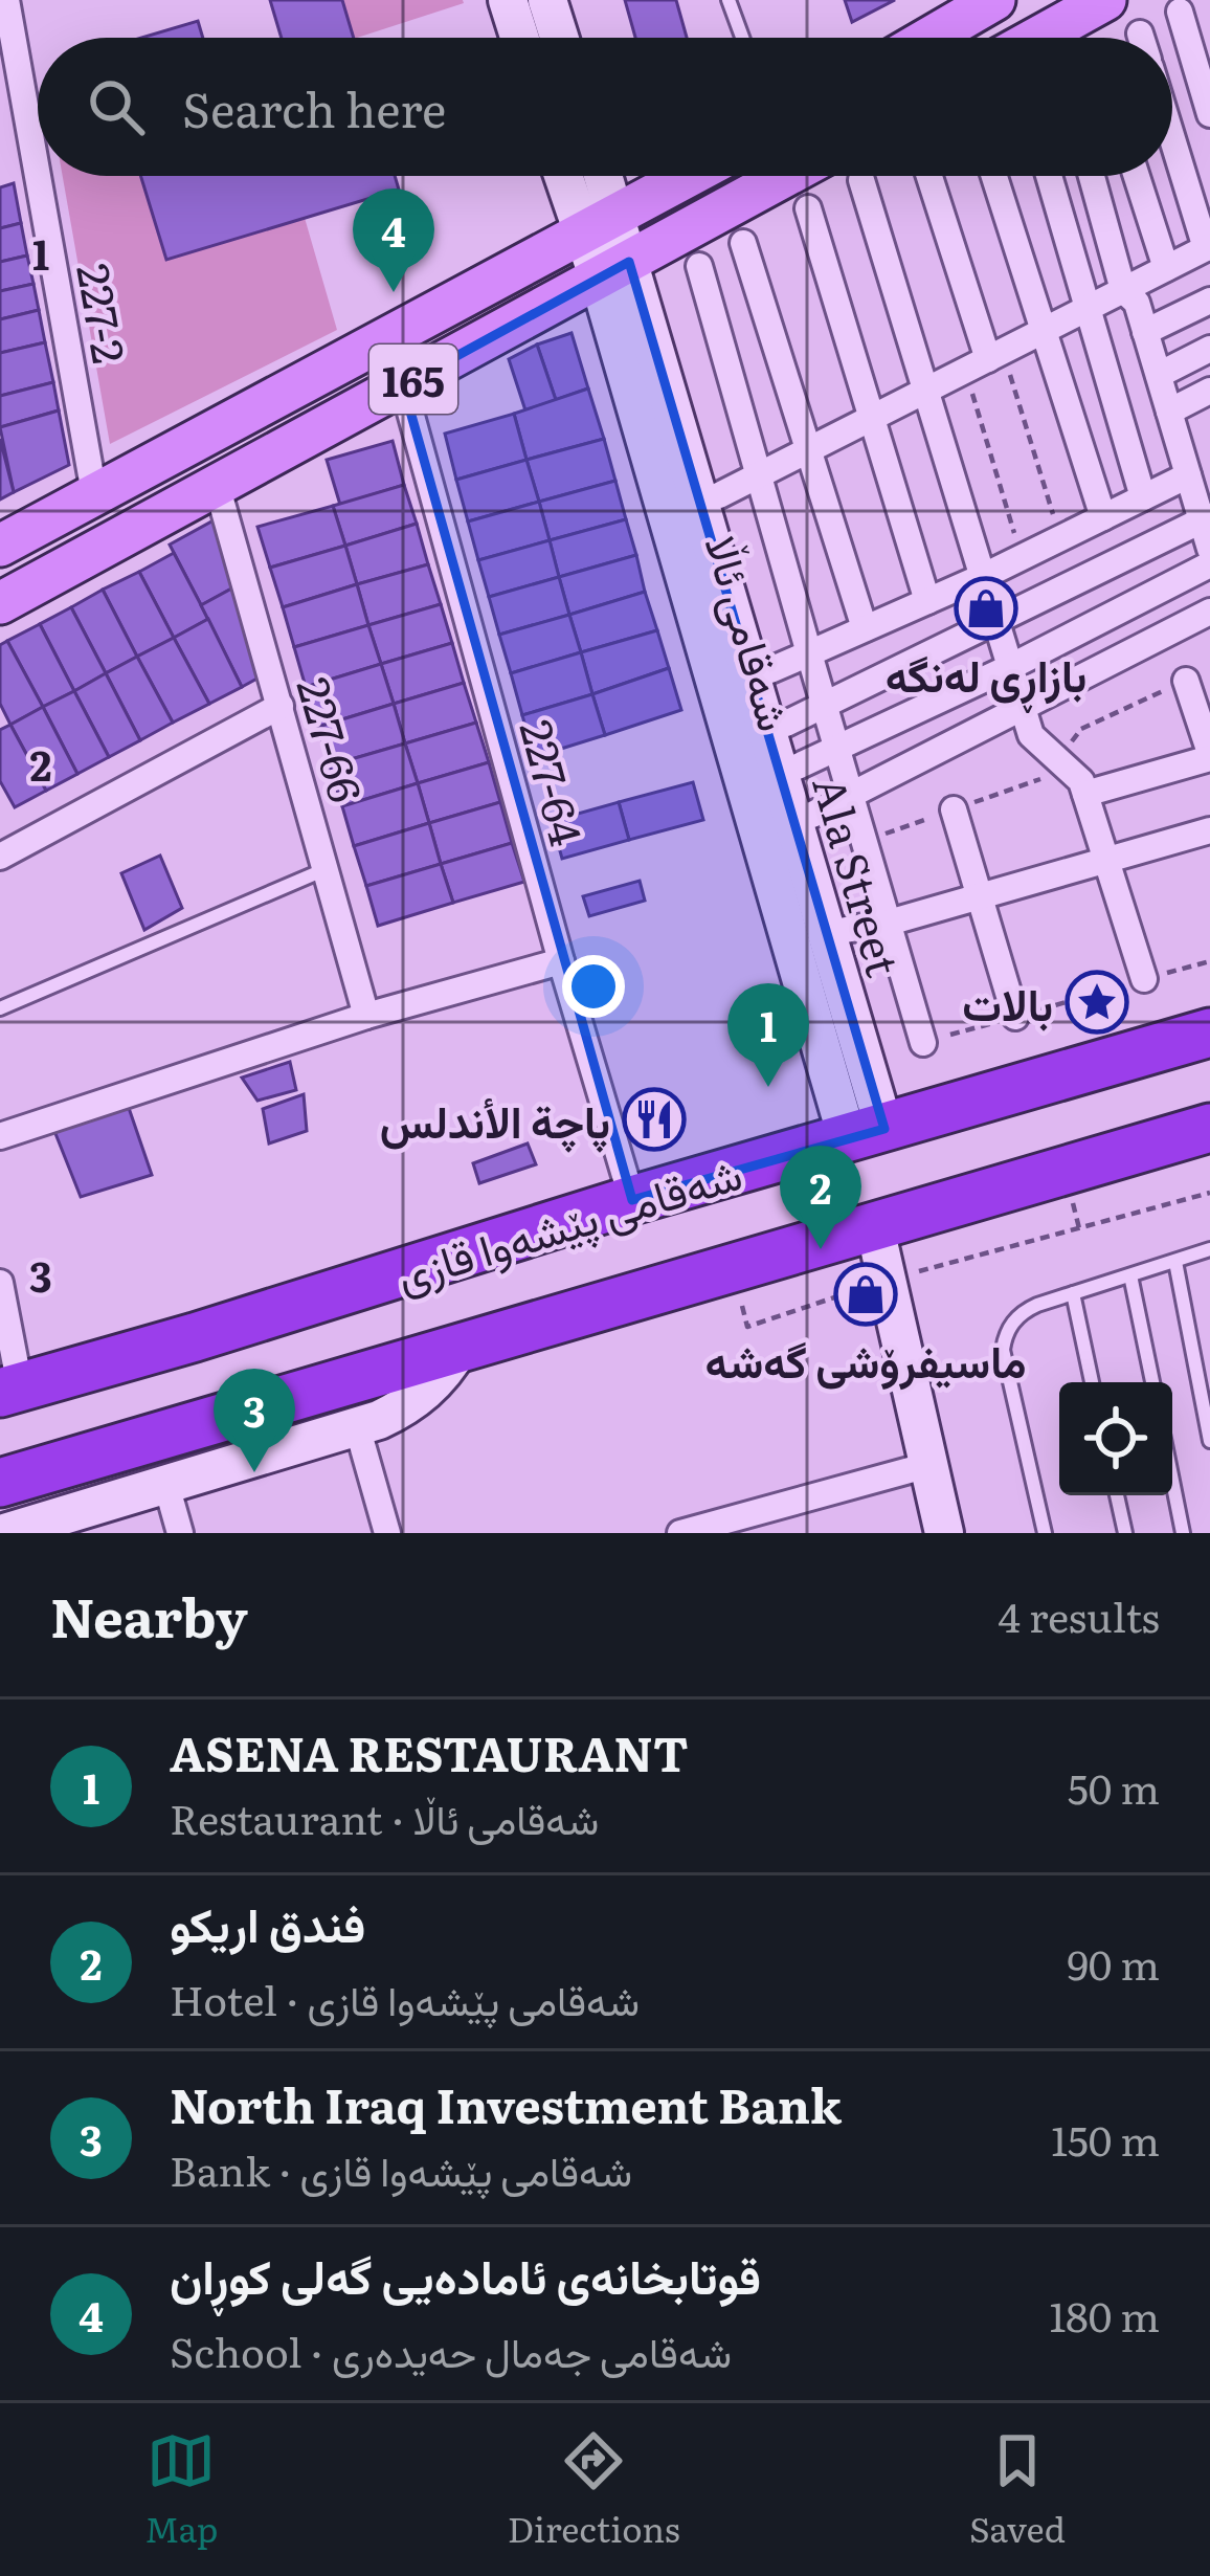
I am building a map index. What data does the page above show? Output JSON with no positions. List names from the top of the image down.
{
  "streets": {
    "highway": ["شەقامی پێشەوا قازی"],
    "main road": ["165", "شه‌قامی ئاڵا"],
    "street": ["227-2", "227-66", "227-64"]
  },
  "crossings": [
    ["227-2", "165"],
    ["165", "شه‌قامی ئاڵا"],
    ["165", "227-66"],
    ["165", "227-64"],
    ["شه‌قامی ئاڵا", "شەقامی پێشەوا قازی"],
    ["227-64", "شەقامی پێشەوا قازی"]
  ],
  "places": {
    "shop": ["بازاڕی لەنگە", "ماسیفرۆشی گەشە"],
    "place": ["بالات"],
    "restaurant": ["پاچة الأندلس"]
  },
  "page": {
    "search": "Search here",
    "pins": [
      "4",
      "1",
      "2",
      "3"
    ],
    "heading": ["Nearby", "4 results"],
    "list": [
      {
        "mark": "1",
        "name": "ASENA RESTAURANT",
        "note": "Restaurant · شه‌قامی ئاڵا",
        "value": "50 m"
      },
      {
        "mark": "2",
        "name": "فندق اريكو",
        "note": "Hotel · شەقامی پێشەوا قازی",
        "value": "90 m"
      },
      {
        "mark": "3",
        "name": "North Iraq Investment Bank",
        "note": "Bank · شەقامی پێشەوا قازی",
        "value": "150 m"
      },
      {
        "mark": "4",
        "name": "قوتابخانەی ئامادەیی گەلی کوڕان",
        "note": "School · شەقامی جەمال حەیدەری",
        "value": "180 m"
      }
    ],
    "nav": ["Map", "Directions", "Saved"]
  },
  "grid": {
    "rows": ["1", "2", "3"]
  }
}
